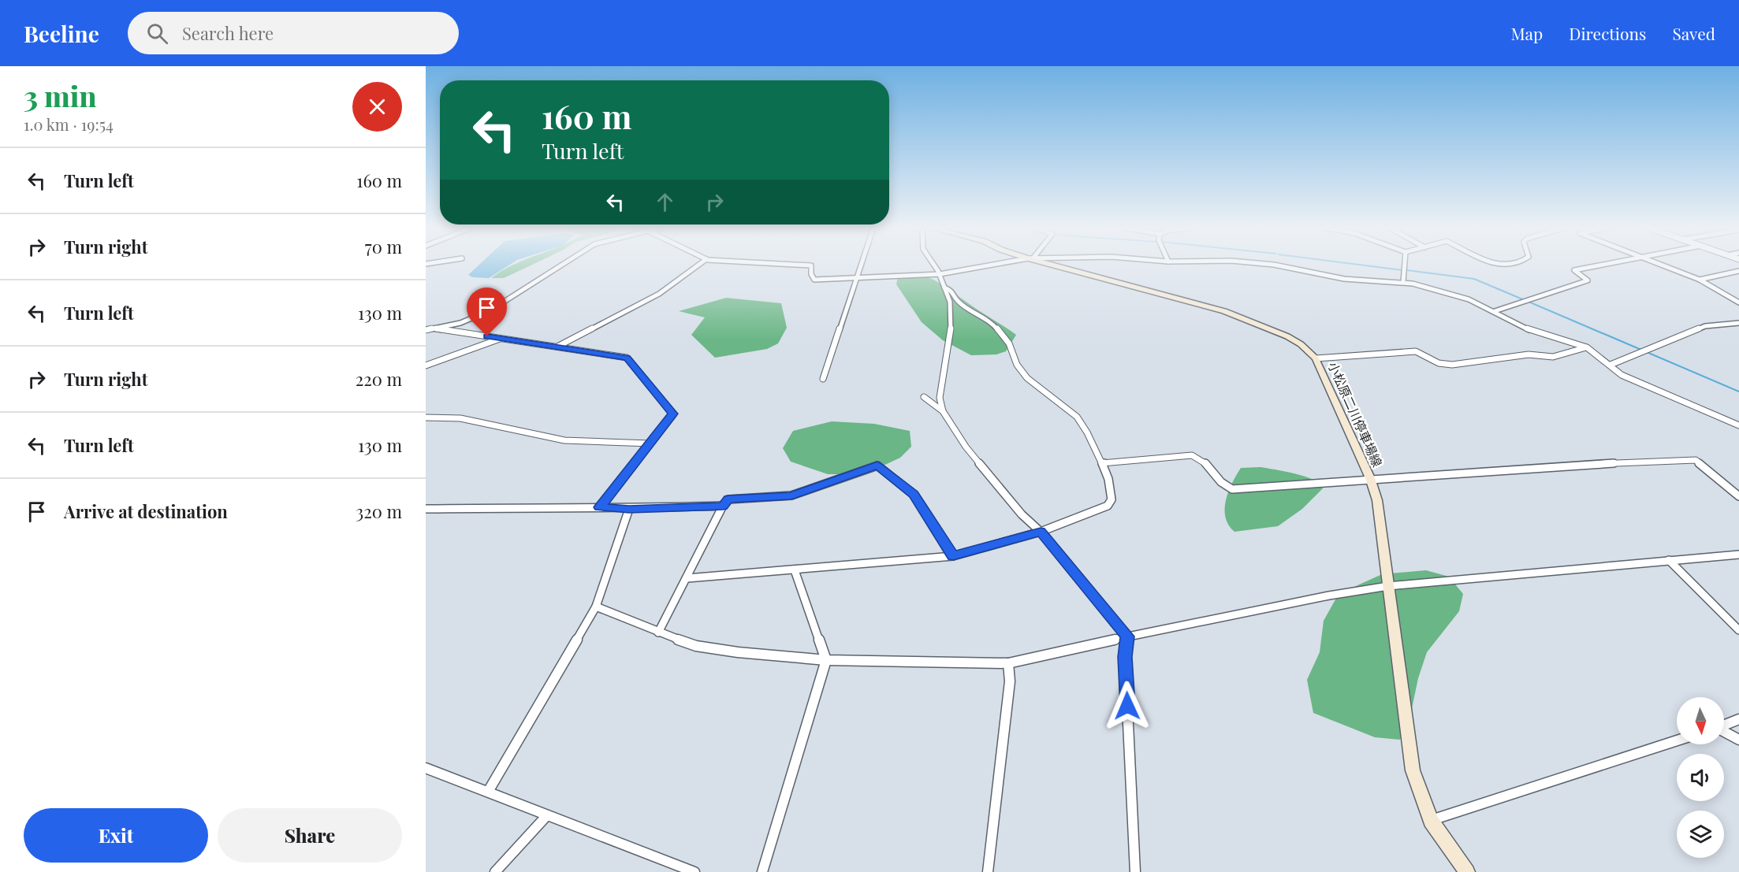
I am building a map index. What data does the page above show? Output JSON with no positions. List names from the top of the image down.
{
  "streets": {
    "main road": ["小松原二川停車場線"]
  },
  "north": "bottom",
  "page": {
    "header": "Beeline",
    "search": "Search here",
    "nav": ["Map", "Directions", "Saved"],
    "heading": ["3 min", "1.0 km · 19:54"],
    "turn": ["160 m", "Turn left"],
    "list": [
      {
        "name": "Turn left",
        "value": "160 m"
      },
      {
        "name": "Turn right",
        "value": "70 m"
      },
      {
        "name": "Turn left",
        "value": "130 m"
      },
      {
        "name": "Turn right",
        "value": "220 m"
      },
      {
        "name": "Turn left",
        "value": "130 m"
      },
      {
        "name": "Arrive at destination",
        "value": "320 m"
      }
    ],
    "buttons": ["Exit", "Share"]
  }
}
